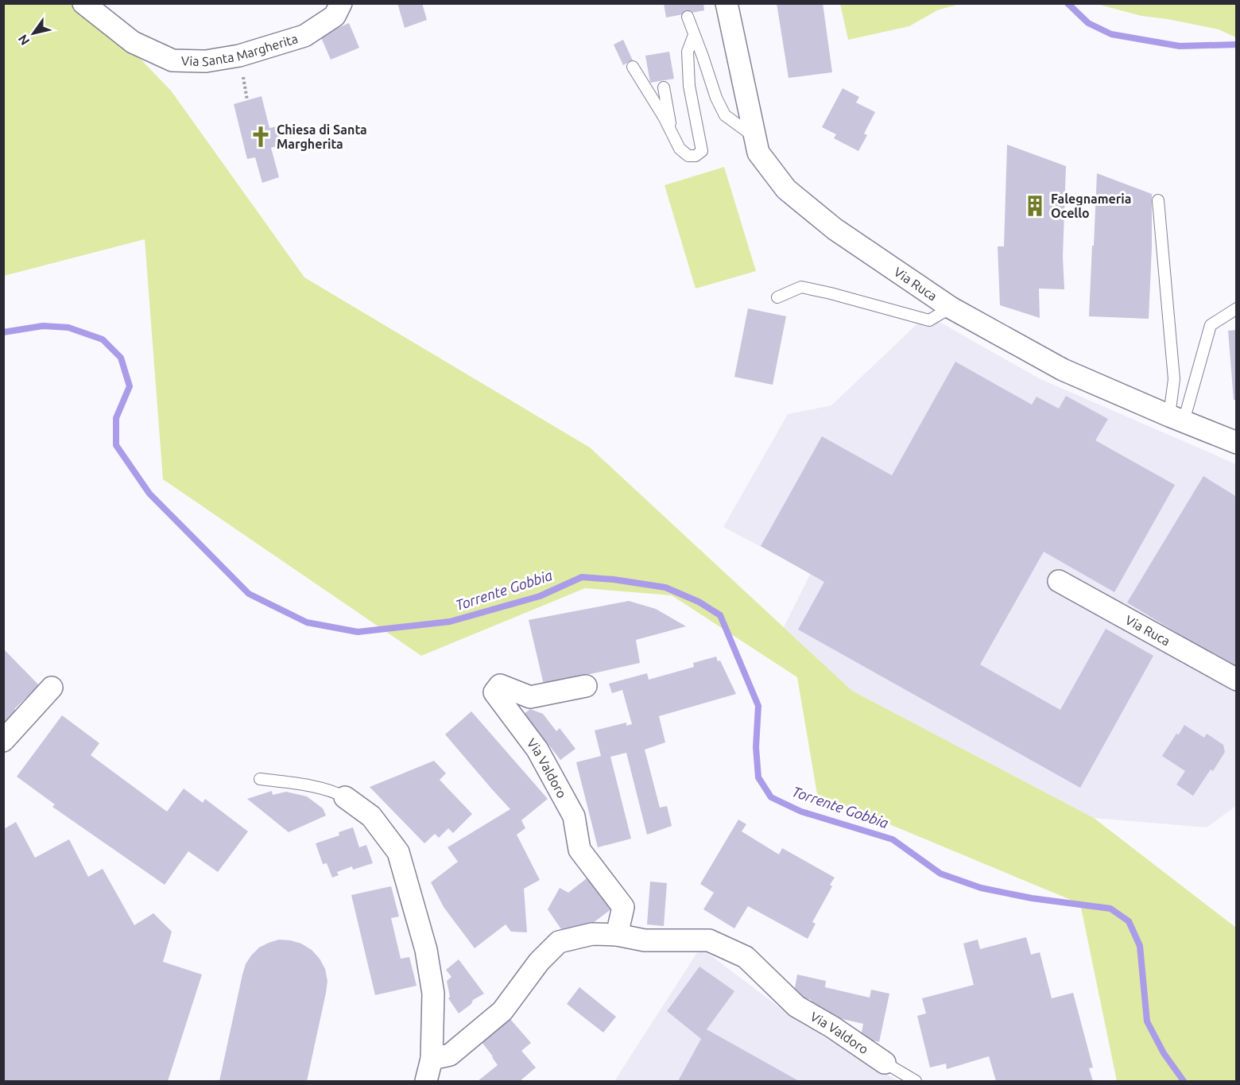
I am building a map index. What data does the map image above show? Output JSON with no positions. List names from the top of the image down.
{
  "streets": {
    "street": ["Via Santa Margherita", "Via Ruca", "Via Valdoro"]
  },
  "water": ["Torrente Gobbia"],
  "places": {
    "church": ["Chiesa di Santa Margherita"],
    "building": ["Falegnameria Ocello"]
  },
  "north": "bottom left"
}
